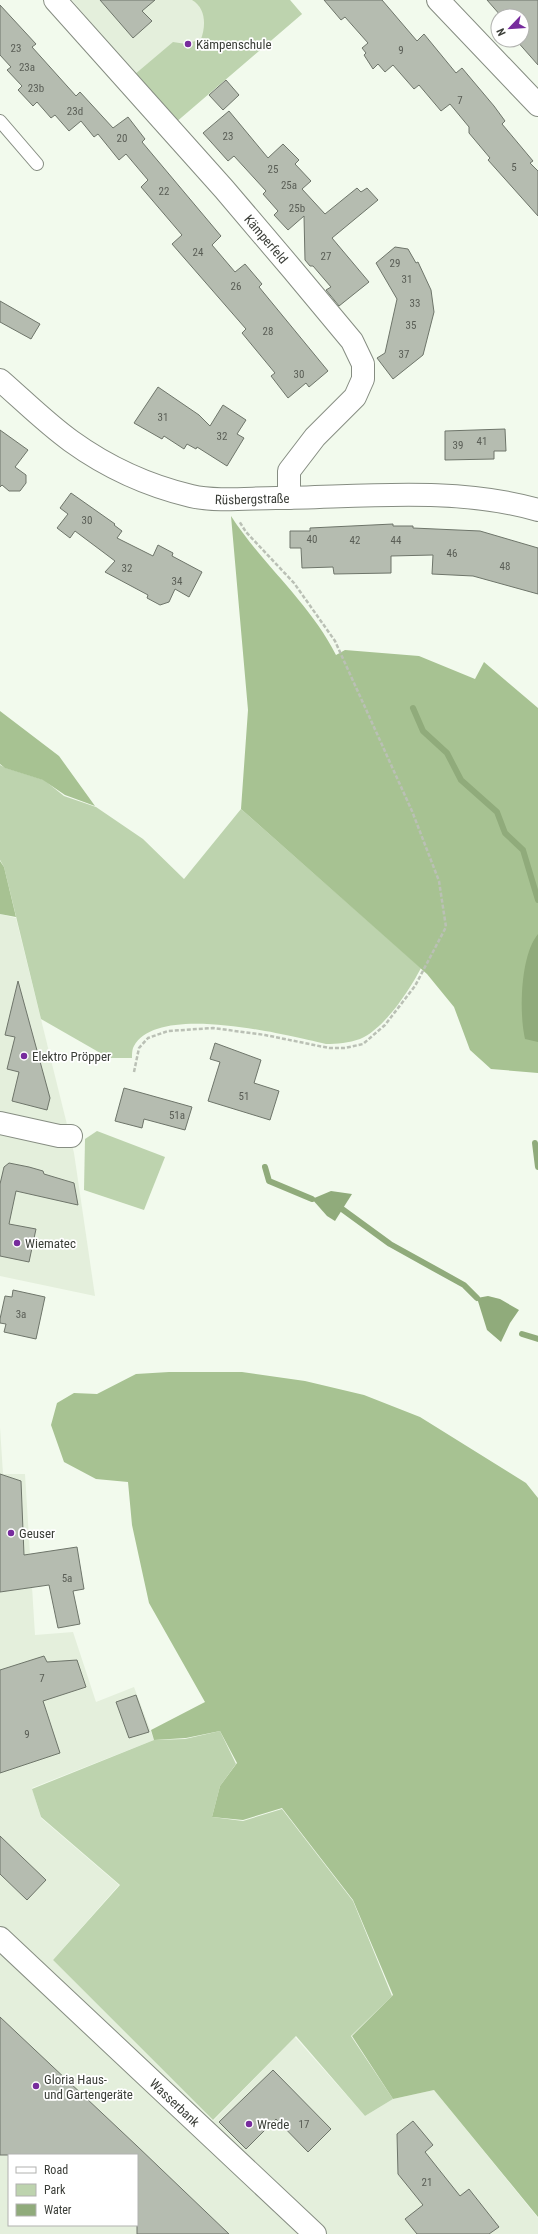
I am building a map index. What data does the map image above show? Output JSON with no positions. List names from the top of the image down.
{
  "streets": {
    "street": ["Kämperfeld", "Rüsbergstraße", "Wasserbank"]
  },
  "crossings": [
    ["Kämperfeld", "Rüsbergstraße"]
  ],
  "places": [
    "Kämpenschule",
    "Elektro Pröpper",
    "Wiematec",
    "Geuser",
    "Gloria Haus- und Gartengeräte",
    "Wrede"
  ],
  "house_numbers": [
    "23",
    "9",
    "23a",
    "23b",
    "7",
    "23d",
    "23",
    "20",
    "5",
    "25",
    "25a",
    "22",
    "25b",
    "24",
    "27",
    "29",
    "31",
    "26",
    "33",
    "35",
    "28",
    "37",
    "30",
    "31",
    "32",
    "41",
    "39",
    "30",
    "40",
    "42",
    "44",
    "46",
    "48",
    "32",
    "34",
    "51",
    "51a",
    "3a",
    "5a",
    "7",
    "9",
    "17",
    "21"
  ],
  "legend": ["Road", "Park", "Water"],
  "north": "bottom left"
}
